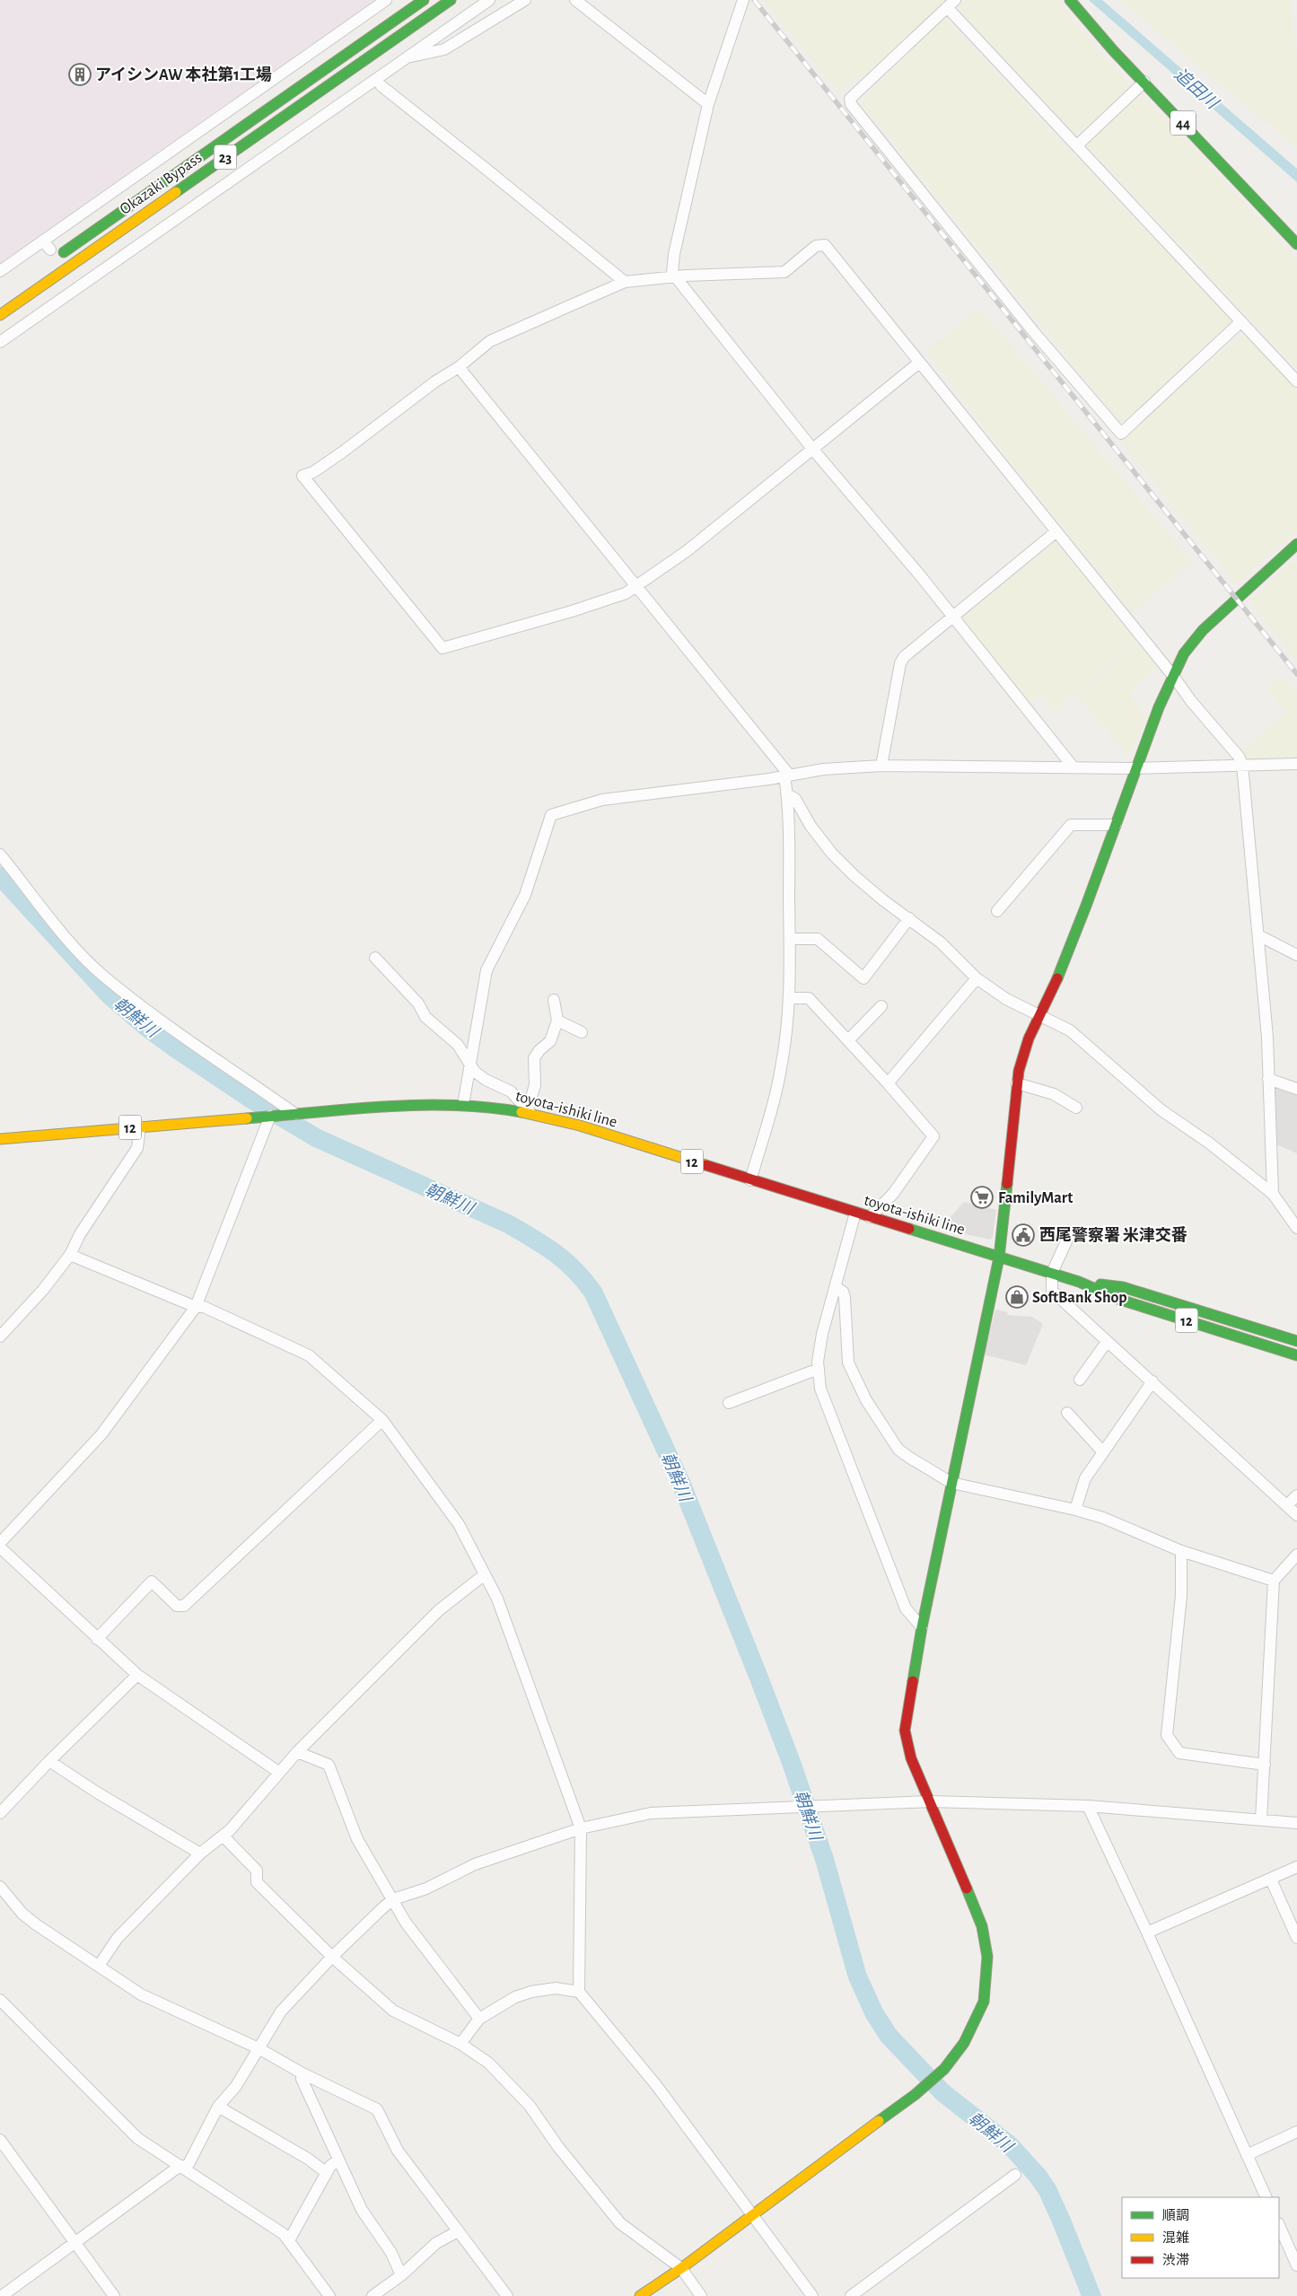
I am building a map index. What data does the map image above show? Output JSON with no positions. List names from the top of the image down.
{
  "streets": {
    "main road": [
      "44",
      "23",
      "Okazaki Bypass",
      "toyota-ishiki line",
      "12"
    ]
  },
  "water": ["追田川", "朝鮮川"],
  "places": {
    "building": ["アイシンAW 本社第1工場"],
    "supermarket": ["FamilyMart"],
    "public building": ["西尾警察署 米津交番"],
    "shop": ["SoftBank Shop"]
  },
  "legend": ["順調", "混雑", "渋滞"]
}
